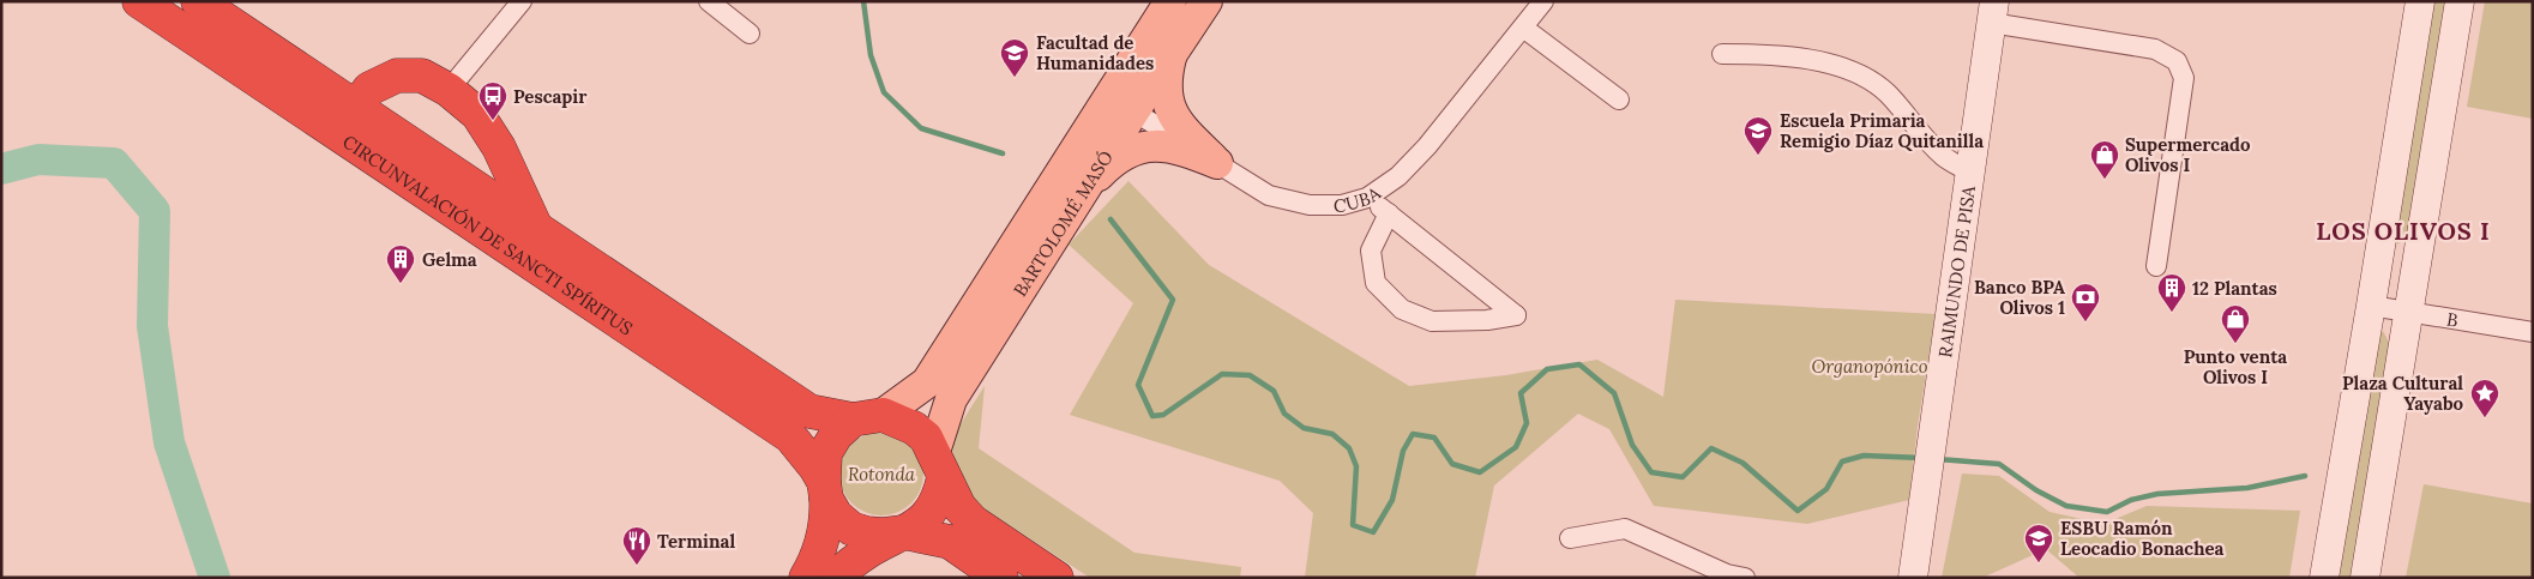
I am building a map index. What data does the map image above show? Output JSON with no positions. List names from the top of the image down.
{
  "streets": {
    "highway": ["CIRCUNVALACIÓN DE SANCTI SPÍRITUS"],
    "main road": ["BARTOLOMÉ MASÓ", "RAIMUNDO DE PISA"],
    "street": ["CUBA", "B"]
  },
  "crossings": [
    ["CUBA", "BARTOLOMÉ MASÓ"],
    ["BARTOLOMÉ MASÓ", "CIRCUNVALACIÓN DE SANCTI SPÍRITUS"]
  ],
  "districts": ["LOS OLIVOS I"],
  "parks": ["Organopónico", "Rotonda"],
  "places": {
    "school or university": ["Facultad de Humanidades", "Escuela Primaria Remigio Díaz Quitanilla", "ESBU Ramón Leocadio Bonachea"],
    "bus stop": ["Pescapir"],
    "shop": ["Supermercado Olivos I", "Punto venta Olivos I"],
    "building": ["Gelma", "12 Plantas"],
    "bank": ["Banco BPA Olivos 1"],
    "place": ["Plaza Cultural Yayabo"],
    "restaurant": ["Terminal"]
  }
}
